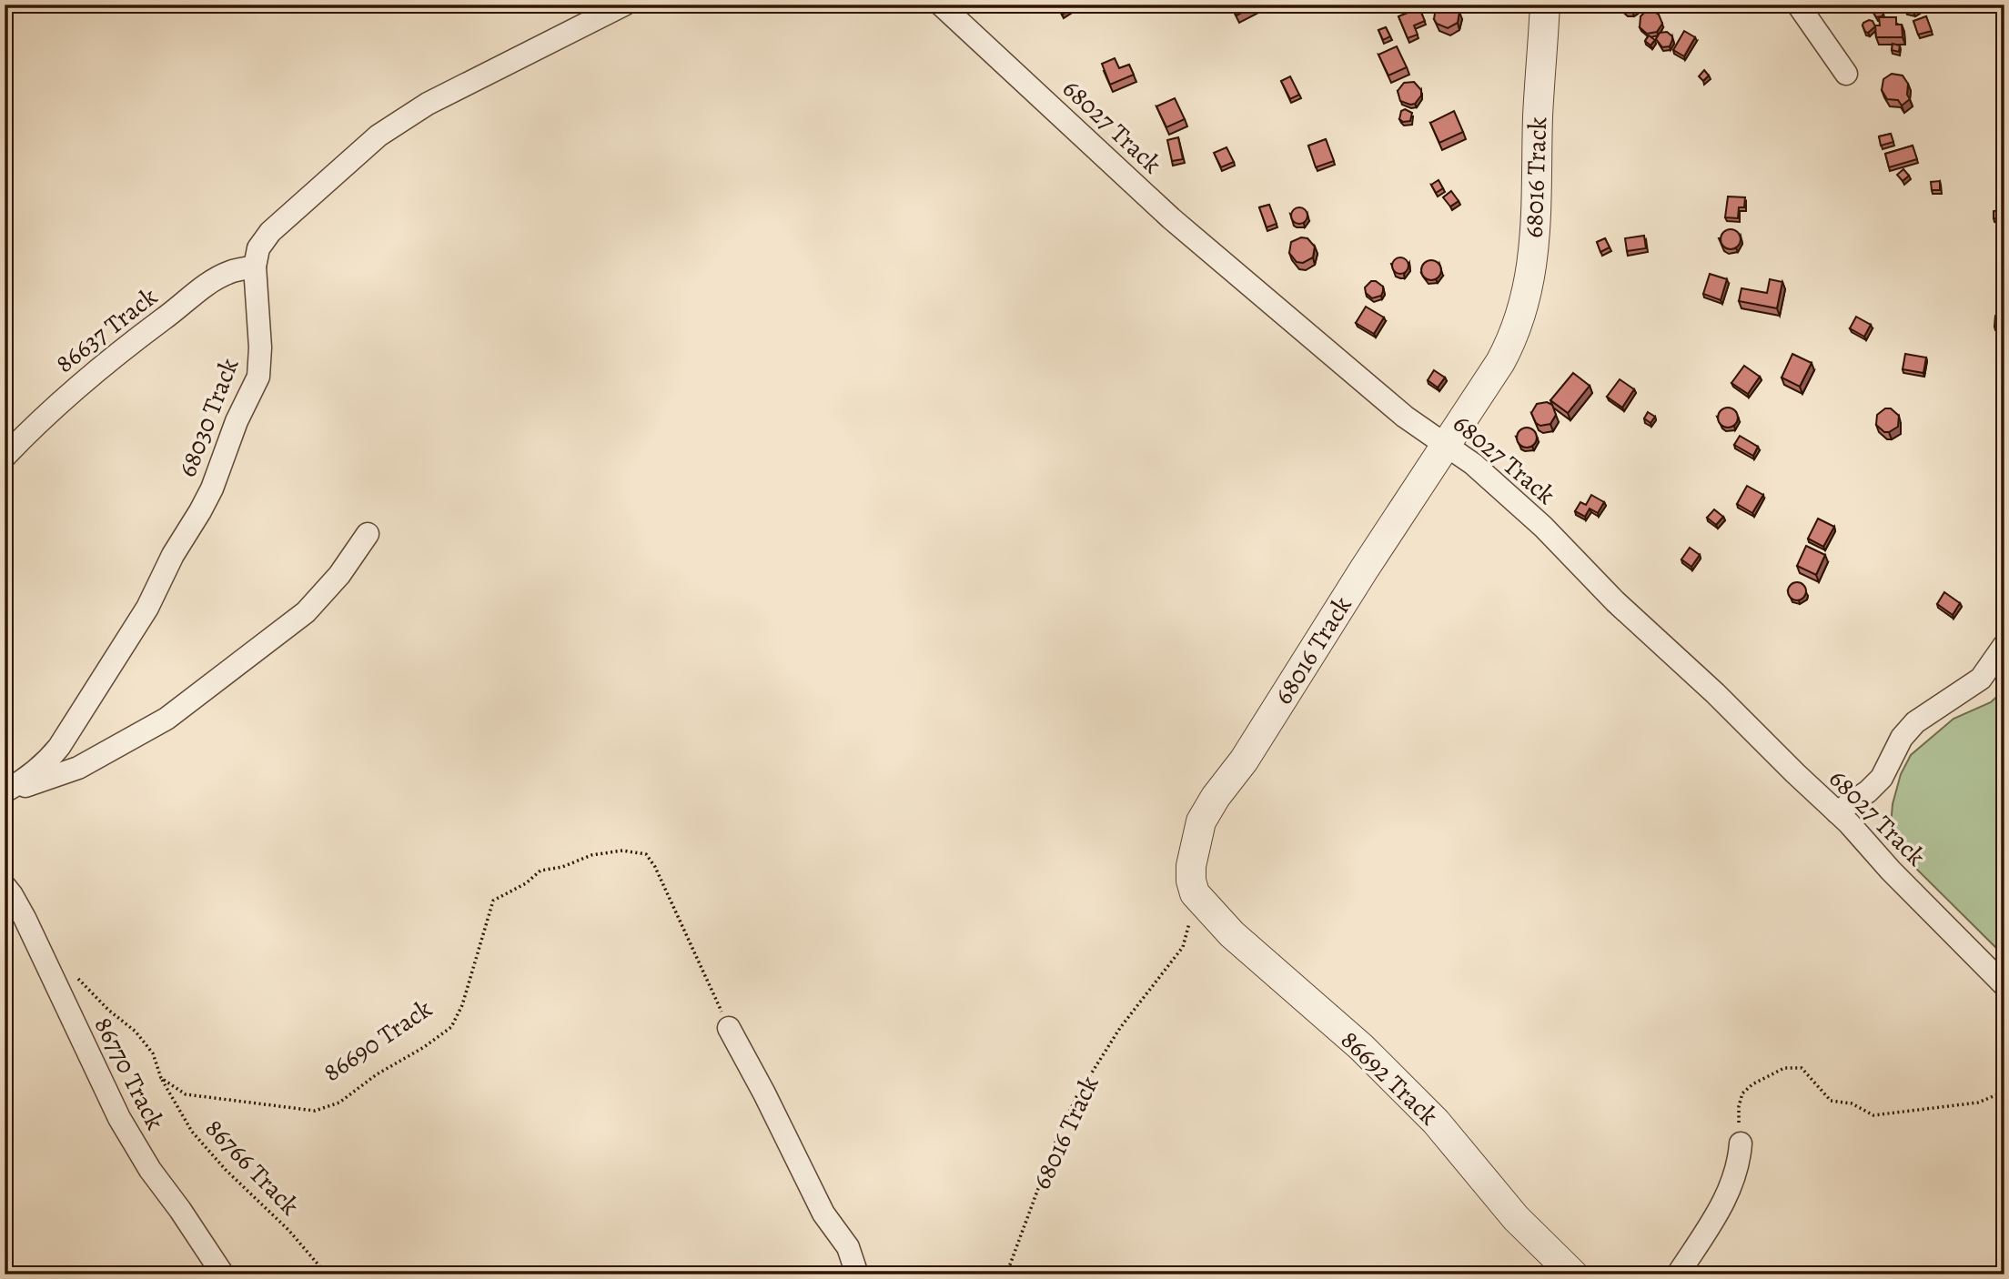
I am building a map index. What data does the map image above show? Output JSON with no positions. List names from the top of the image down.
{
  "streets": {
    "street": [
      "68027 Track",
      "68016 Track",
      "86637 Track",
      "68030 Track",
      "86770 Track",
      "86692 Track"
    ],
    "path": ["86690 Track", "86766 Track"]
  },
  "crossings": [
    ["68027 Track", "68016 Track"],
    ["68016 Track", "86692 Track"],
    ["86637 Track", "68030 Track"],
    ["86690 Track", "86766 Track"]
  ]
}
